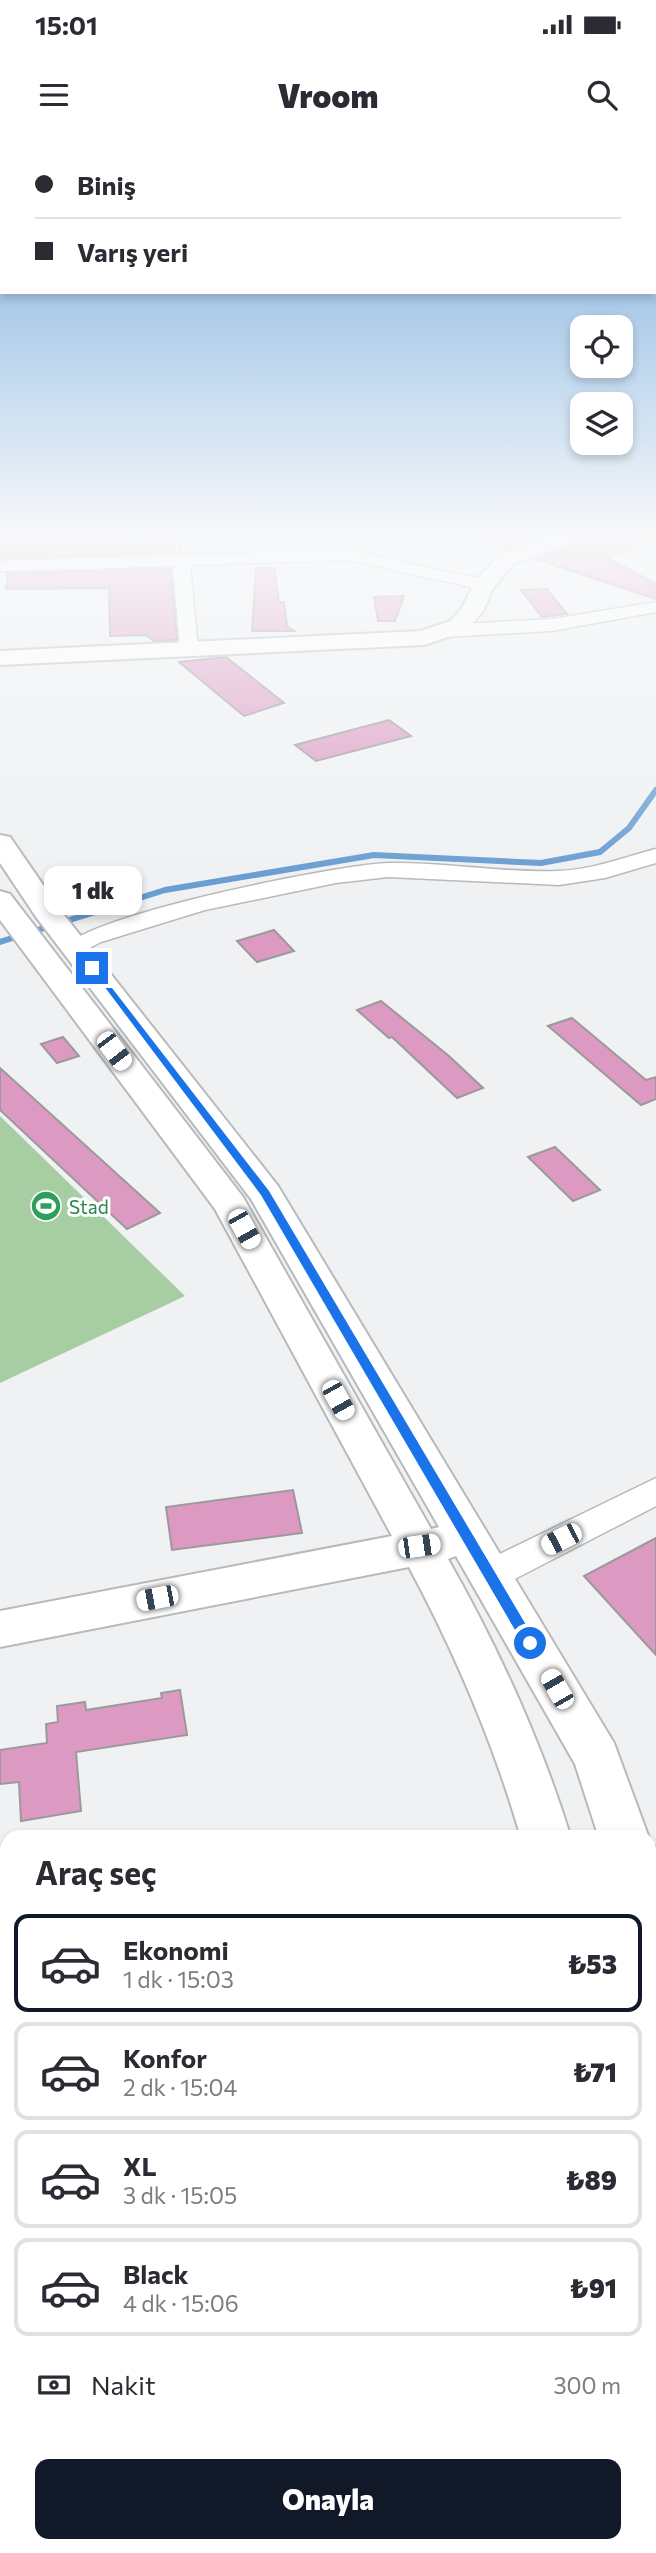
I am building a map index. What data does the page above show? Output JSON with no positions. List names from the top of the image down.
{
  "places": {
    "sports": ["Stad"]
  },
  "page": {
    "status": "15:01",
    "header": "Vroom",
    "banner": ["Biniş", "Varış yeri"],
    "bubble": "1 dk",
    "heading": "Araç seç",
    "list": [
      {
        "name": "Ekonomi",
        "note": "1 dk · 15:03",
        "value": "₺53"
      },
      {
        "name": "Konfor",
        "note": "2 dk · 15:04",
        "value": "₺71"
      },
      {
        "name": "XL",
        "note": "3 dk · 15:05",
        "value": "₺89"
      },
      {
        "name": "Black",
        "note": "4 dk · 15:06",
        "value": "₺91"
      }
    ],
    "pay": ["Nakit", "300 m"],
    "buttons": "Onayla"
  }
}
